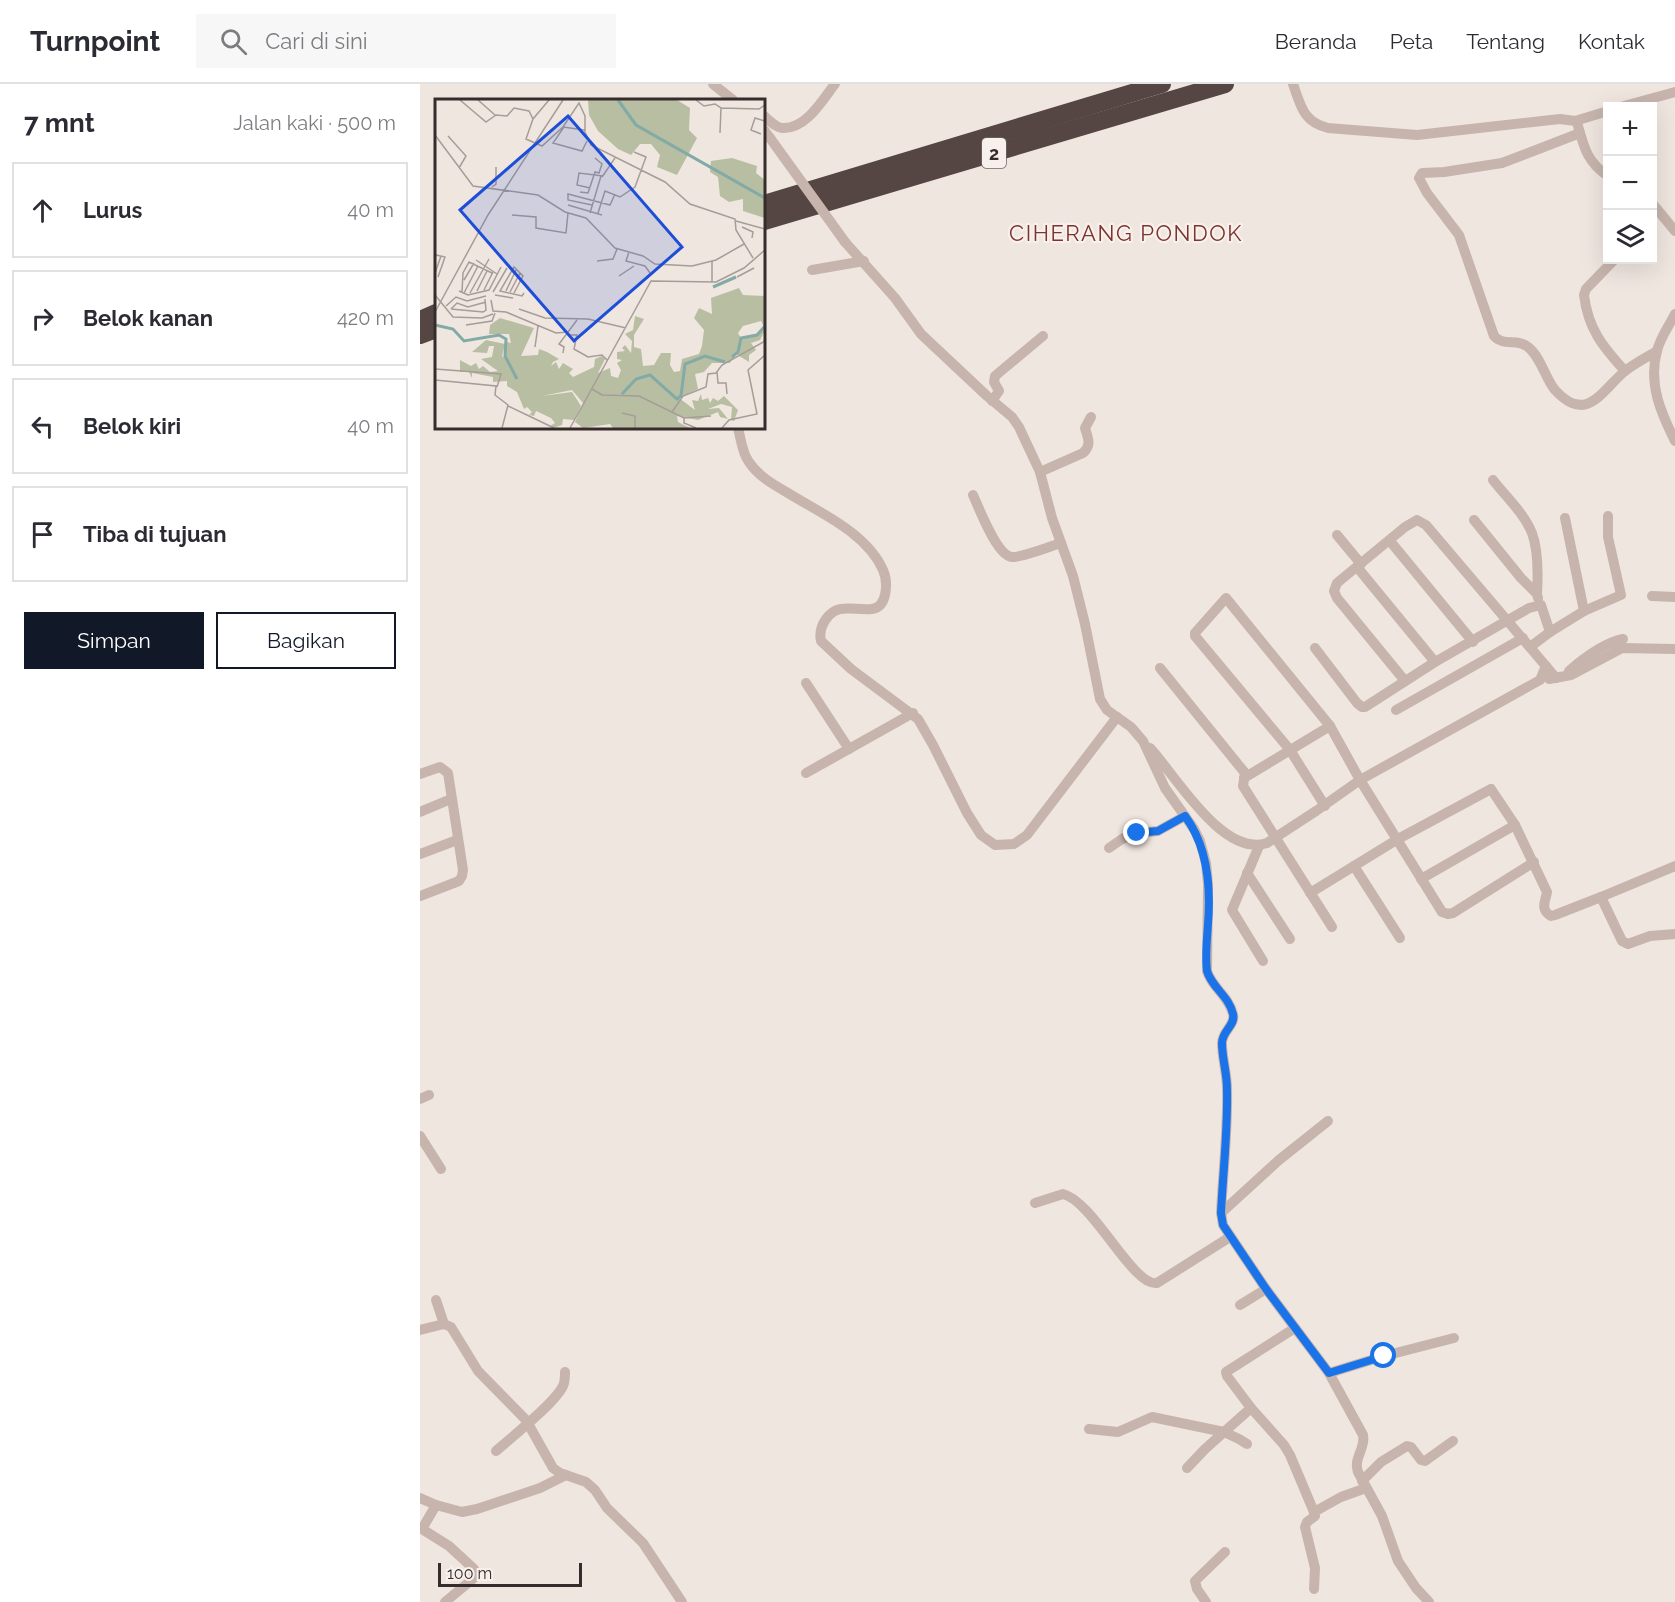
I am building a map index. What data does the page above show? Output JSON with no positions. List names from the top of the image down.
{
  "streets": {
    "highway": ["2"]
  },
  "districts": ["CIHERANG PONDOK"],
  "scale_bar": "100 m",
  "page": {
    "header": "Turnpoint",
    "search": "Cari di sini",
    "nav": [
      "Beranda",
      "Peta",
      "Tentang",
      "Kontak"
    ],
    "heading": ["7 mnt", "Jalan kaki · 500 m"],
    "map_buttons": ["+", "−"],
    "list": [
      ["Lurus", "40 m"],
      ["Belok kanan", "420 m"],
      ["Belok kiri", "40 m"],
      "Tiba di tujuan"
    ],
    "buttons": ["Simpan", "Bagikan"],
    "scale": "100 m"
  }
}
